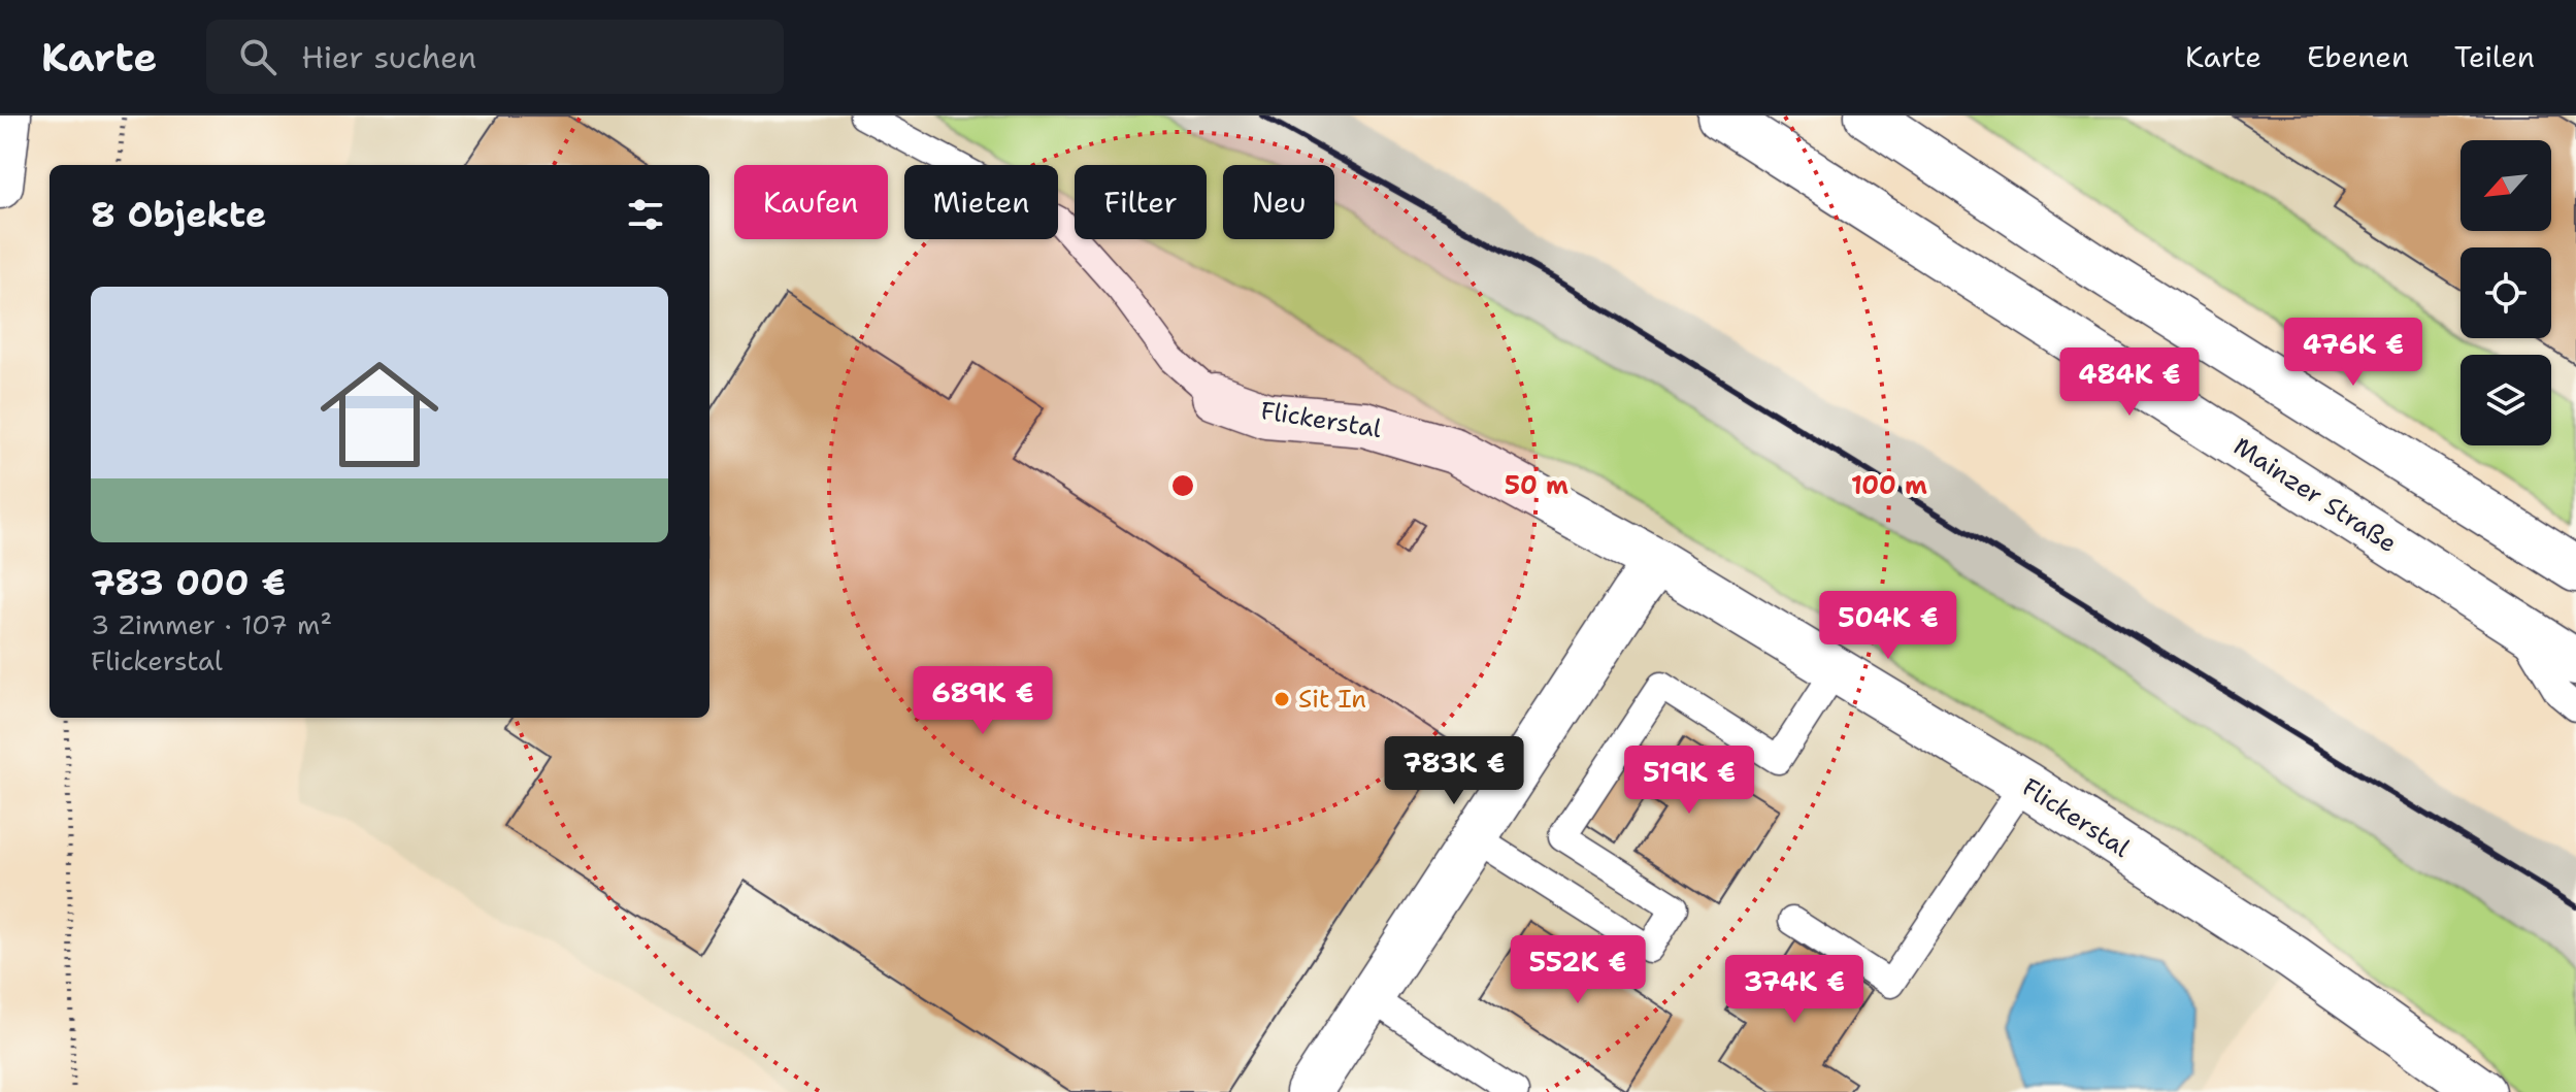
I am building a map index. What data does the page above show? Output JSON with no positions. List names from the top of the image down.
{
  "streets": {
    "main road": ["Flickerstal", "Mainzer Straße"]
  },
  "places": ["Sit In"],
  "north": "bottom left",
  "page": {
    "header": "Karte",
    "search": "Hier suchen",
    "nav": ["Karte", "Ebenen", "Teilen"],
    "chip": [
      "Kaufen",
      "Mieten",
      "Filter",
      "Neu"
    ],
    "heading": "8 Objekte",
    "list": [
      {
        "name": "783 000 €",
        "note": "3 Zimmer · 107 m² · Flickerstal"
      }
    ],
    "price": [
      "476K €",
      "484K €",
      "504K €",
      "689K €",
      "783K €",
      "519K €",
      "552K €",
      "374K €"
    ]
  },
  "rings": ["50 m", "100 m"]
}
